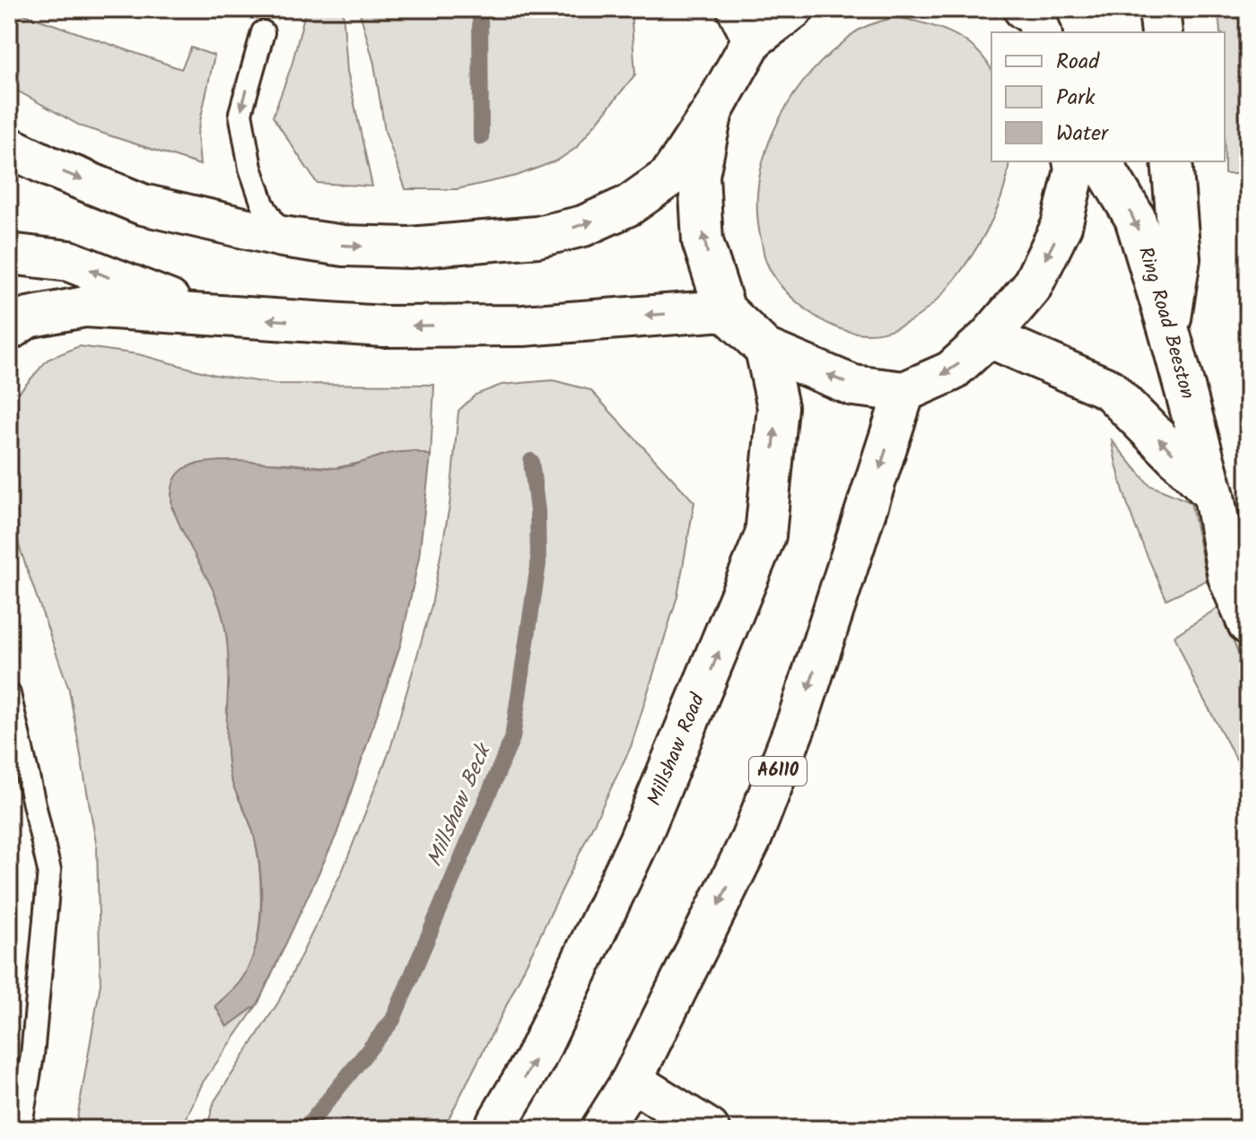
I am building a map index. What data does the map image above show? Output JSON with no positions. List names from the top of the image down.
{
  "streets": {
    "main road": ["Ring Road Beeston", "Millshaw Road", "A6110"]
  },
  "water": ["Millshaw Beck"],
  "legend": ["Road", "Park", "Water"]
}
